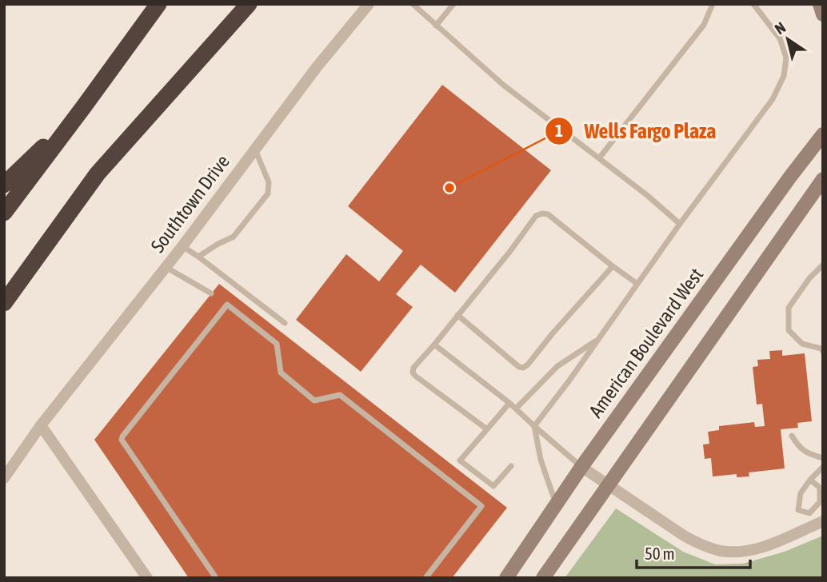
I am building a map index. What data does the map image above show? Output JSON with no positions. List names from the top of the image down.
{
  "streets": {
    "main road": ["American Boulevard West"],
    "street": ["Southtown Drive"]
  },
  "places": ["Wells Fargo Plaza"],
  "scale_bar": "50 m",
  "north": "top left"
}
